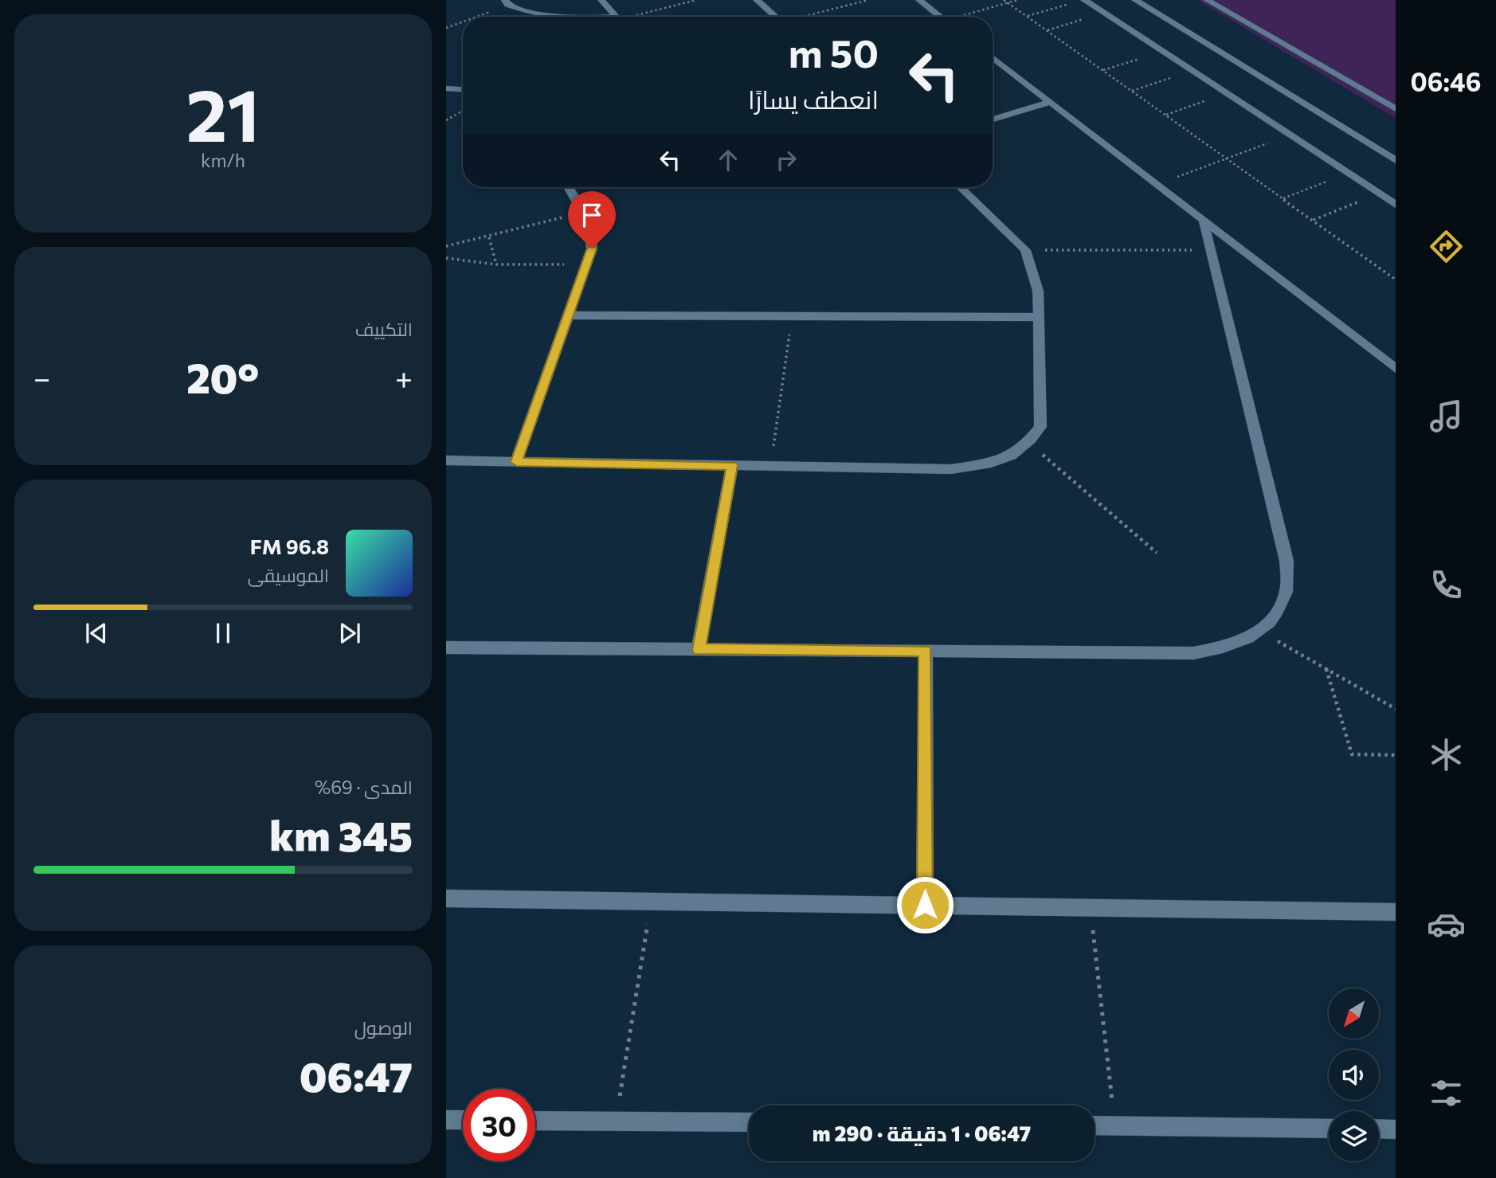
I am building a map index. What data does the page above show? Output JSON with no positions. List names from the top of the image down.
{
  "north": "bottom left",
  "page": {
    "tabs": "06:46",
    "tile": [
      ["21", "km/h"],
      "التكييف",
      ["المدى · 69%", "345 km"],
      ["الوصول", "06:47"]
    ],
    "turn": ["50 m", "انعطف يسارًا"],
    "heat": ["−", "20°", "+"],
    "song": ["96.8 FM", "الموسيقى"],
    "limit": "30",
    "trip": "06:47 · 1 دقيقة · 290 m"
  }
}
